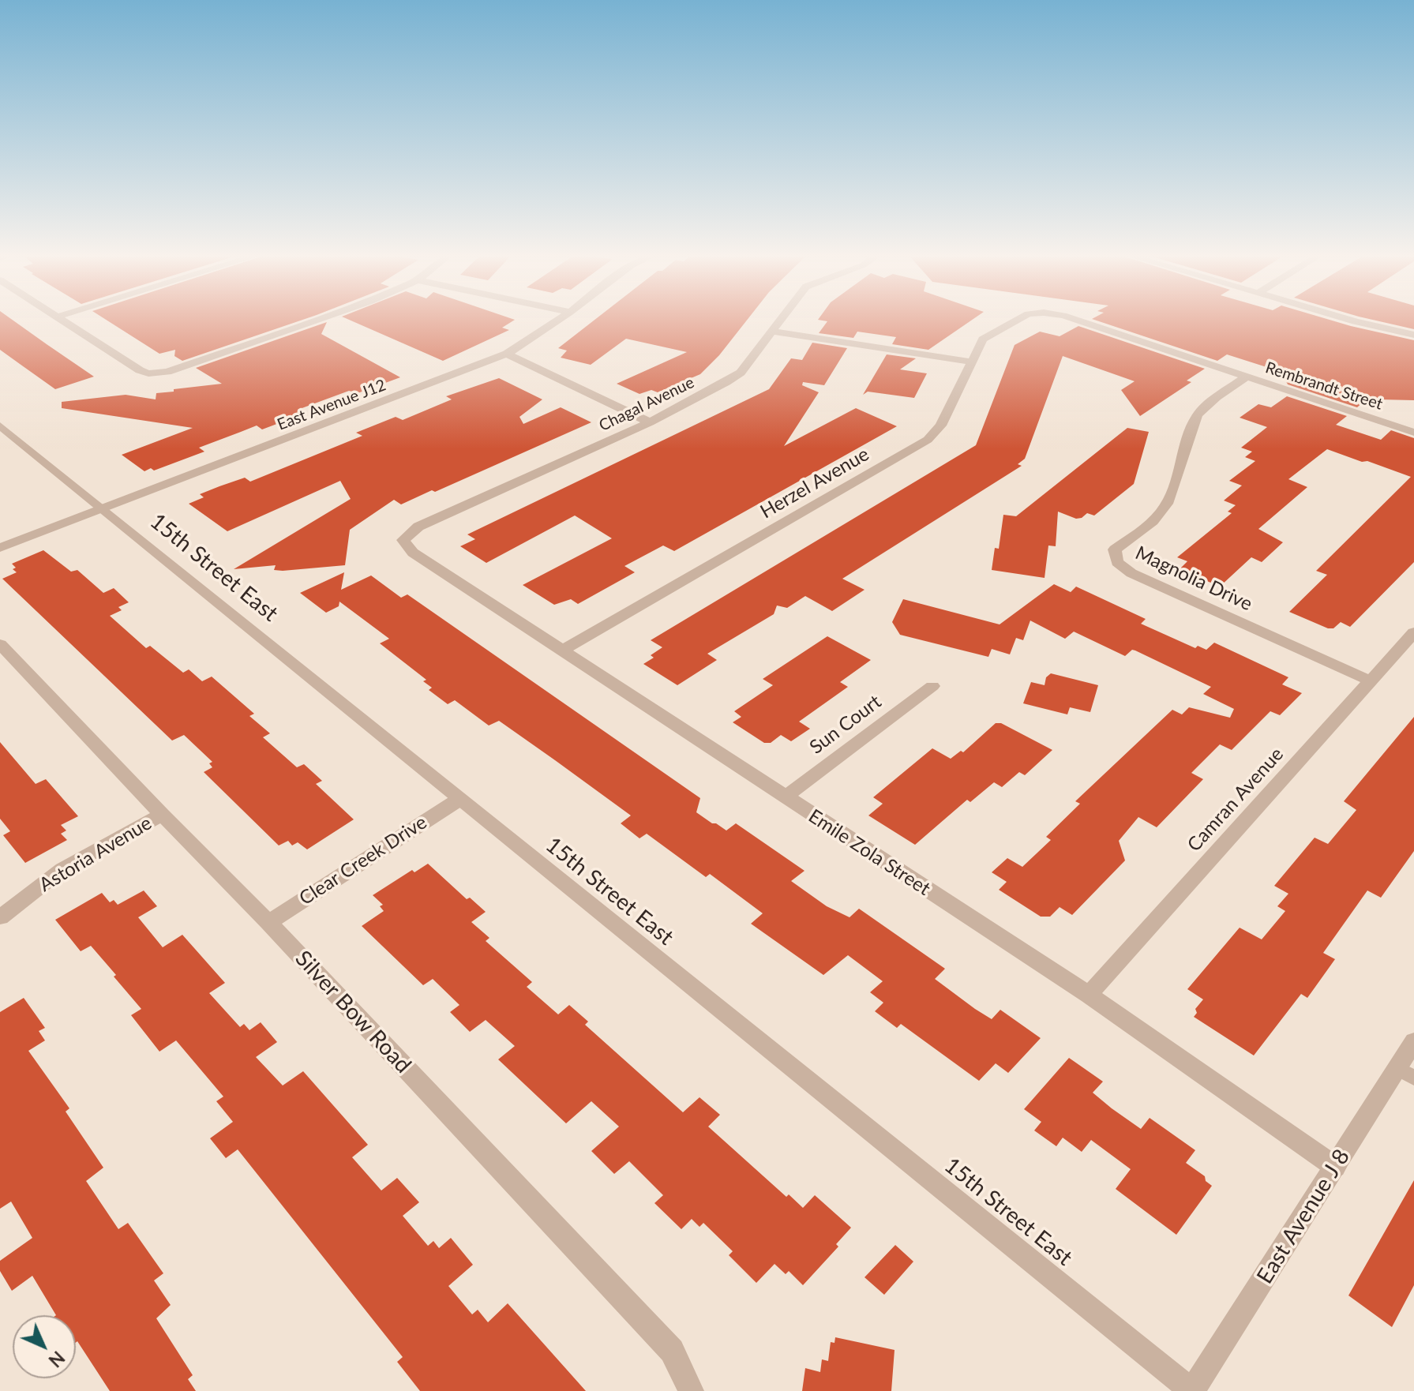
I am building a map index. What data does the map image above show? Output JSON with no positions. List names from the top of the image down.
{
  "streets": {
    "street": [
      "Rembrandt Street",
      "Chagal Avenue",
      "East Avenue J12",
      "Herzel Avenue",
      "15th Street East",
      "Magnolia Drive",
      "Sun Court",
      "Camran Avenue",
      "Emile Zola Street",
      "Astoria Avenue",
      "Clear Creek Drive",
      "Silver Bow Road",
      "East Avenue J 8"
    ]
  },
  "crossings": [
    ["Rembrandt Street", "Magnolia Drive"],
    ["Chagal Avenue", "Emile Zola Street"],
    ["East Avenue J12", "15th Street East"],
    ["Herzel Avenue", "Emile Zola Street"],
    ["15th Street East", "Clear Creek Drive"],
    ["15th Street East", "East Avenue J 8"],
    ["Magnolia Drive", "Camran Avenue"],
    ["Sun Court", "Emile Zola Street"],
    ["Camran Avenue", "Emile Zola Street"],
    ["Emile Zola Street", "East Avenue J 8"],
    ["Astoria Avenue", "Silver Bow Road"],
    ["Clear Creek Drive", "Silver Bow Road"]
  ],
  "north": "bottom right"
}
